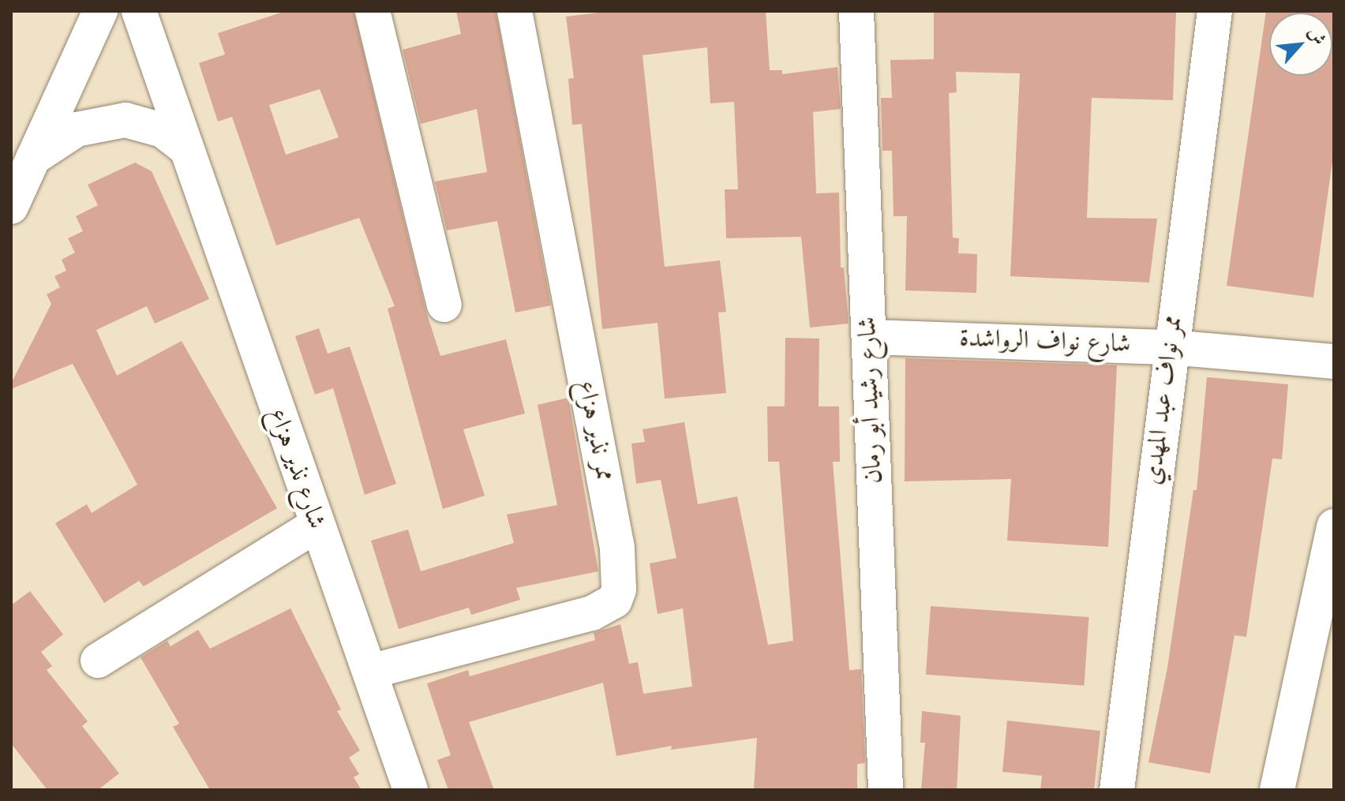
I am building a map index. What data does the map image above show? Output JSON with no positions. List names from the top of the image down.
{
  "streets": {
    "street": [
      "شارع نواف الرواشدة",
      "شارع رشيد أبو رمان",
      "ممر نواف عبد المهدي",
      "ممر نذير هزاع",
      "شارع نذير هزاع"
    ]
  },
  "crossings": [
    ["شارع نواف الرواشدة", "شارع رشيد أبو رمان"],
    ["شارع نواف الرواشدة", "ممر نواف عبد المهدي"],
    ["ممر نذير هزاع", "شارع نذير هزاع"]
  ],
  "north": "top right"
}
